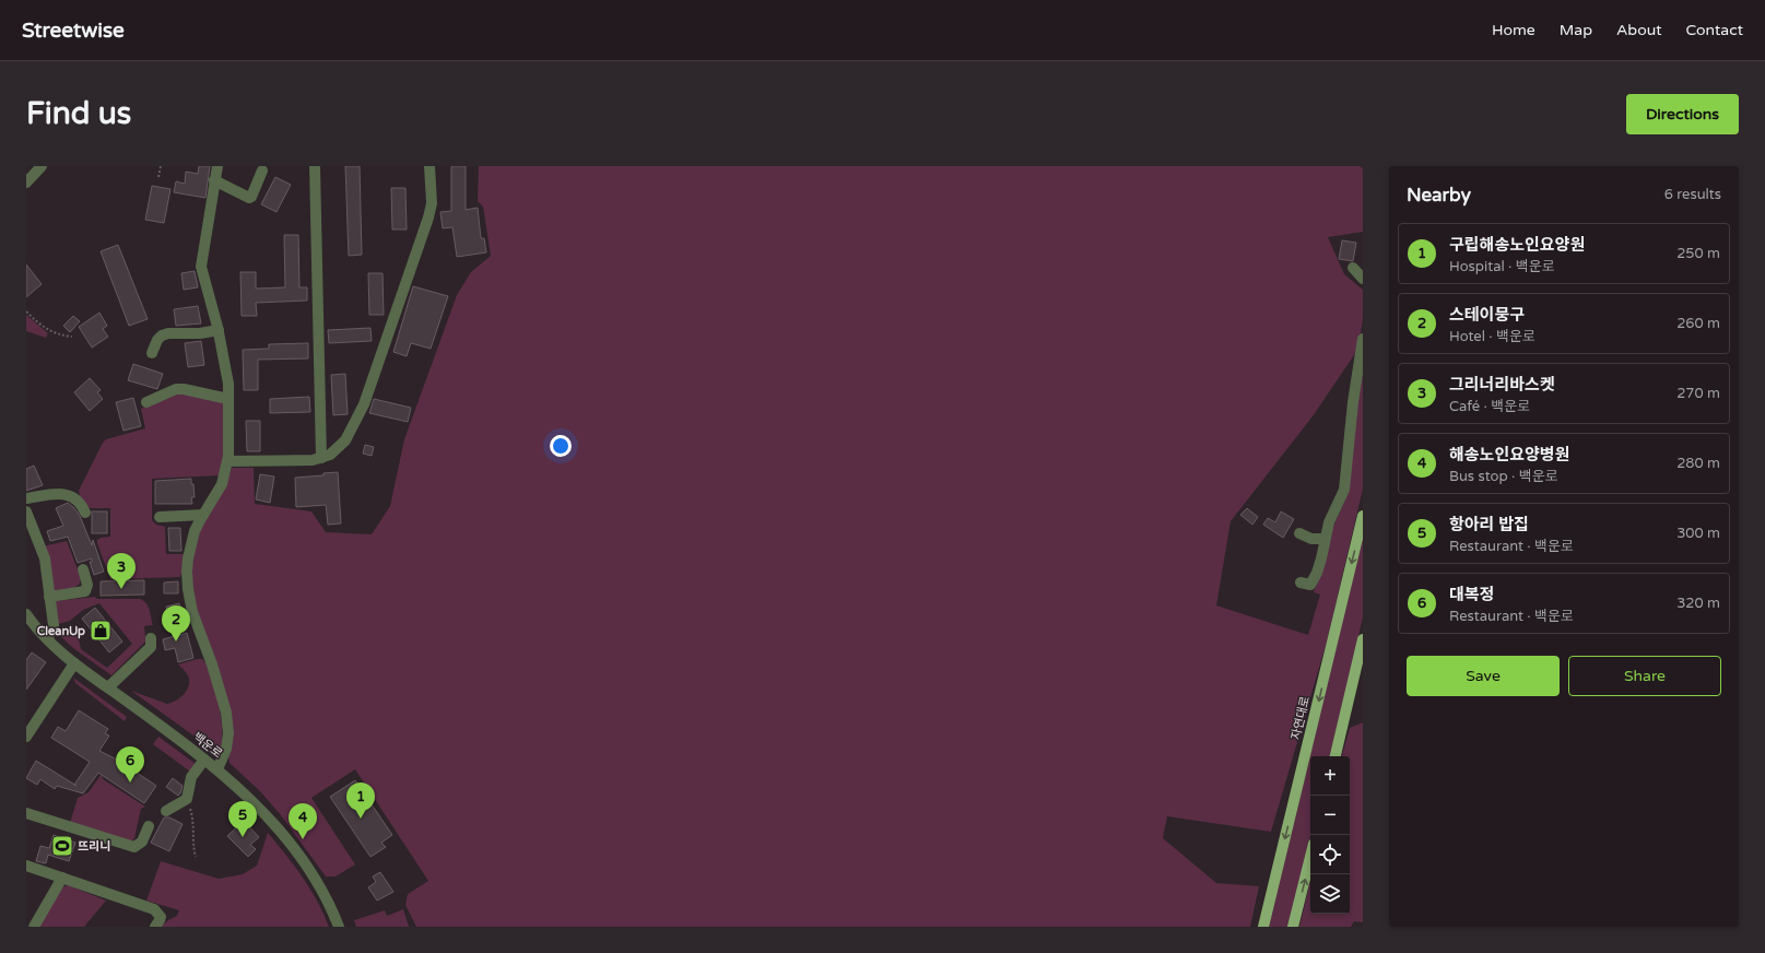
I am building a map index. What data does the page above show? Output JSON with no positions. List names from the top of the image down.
{
  "streets": {
    "main road": ["자연대로"],
    "street": ["백운로"]
  },
  "places": {
    "shop": ["CleanUp"],
    "sports": ["뜨리니"]
  },
  "page": {
    "header": "Streetwise",
    "nav": [
      "Home",
      "Map",
      "About",
      "Contact"
    ],
    "buttons": [
      "Directions",
      ["Save", "Share"]
    ],
    "title": "Find us",
    "heading": ["Nearby", "6 results"],
    "list": [
      {
        "mark": "1",
        "name": "구립해송노인요양원",
        "note": "Hospital · 백운로",
        "value": "250 m"
      },
      {
        "mark": "2",
        "name": "스테이뭉구",
        "note": "Hotel · 백운로",
        "value": "260 m"
      },
      {
        "mark": "3",
        "name": "그리너리바스켓",
        "note": "Café · 백운로",
        "value": "270 m"
      },
      {
        "mark": "4",
        "name": "해송노인요양병원",
        "note": "Bus stop · 백운로",
        "value": "280 m"
      },
      {
        "mark": "5",
        "name": "항아리 밥집",
        "note": "Restaurant · 백운로",
        "value": "300 m"
      },
      {
        "mark": "6",
        "name": "대복정",
        "note": "Restaurant · 백운로",
        "value": "320 m"
      }
    ],
    "pins": [
      "3",
      "2",
      "6",
      "1",
      "5",
      "4"
    ],
    "map_buttons": ["+", "−"]
  }
}
